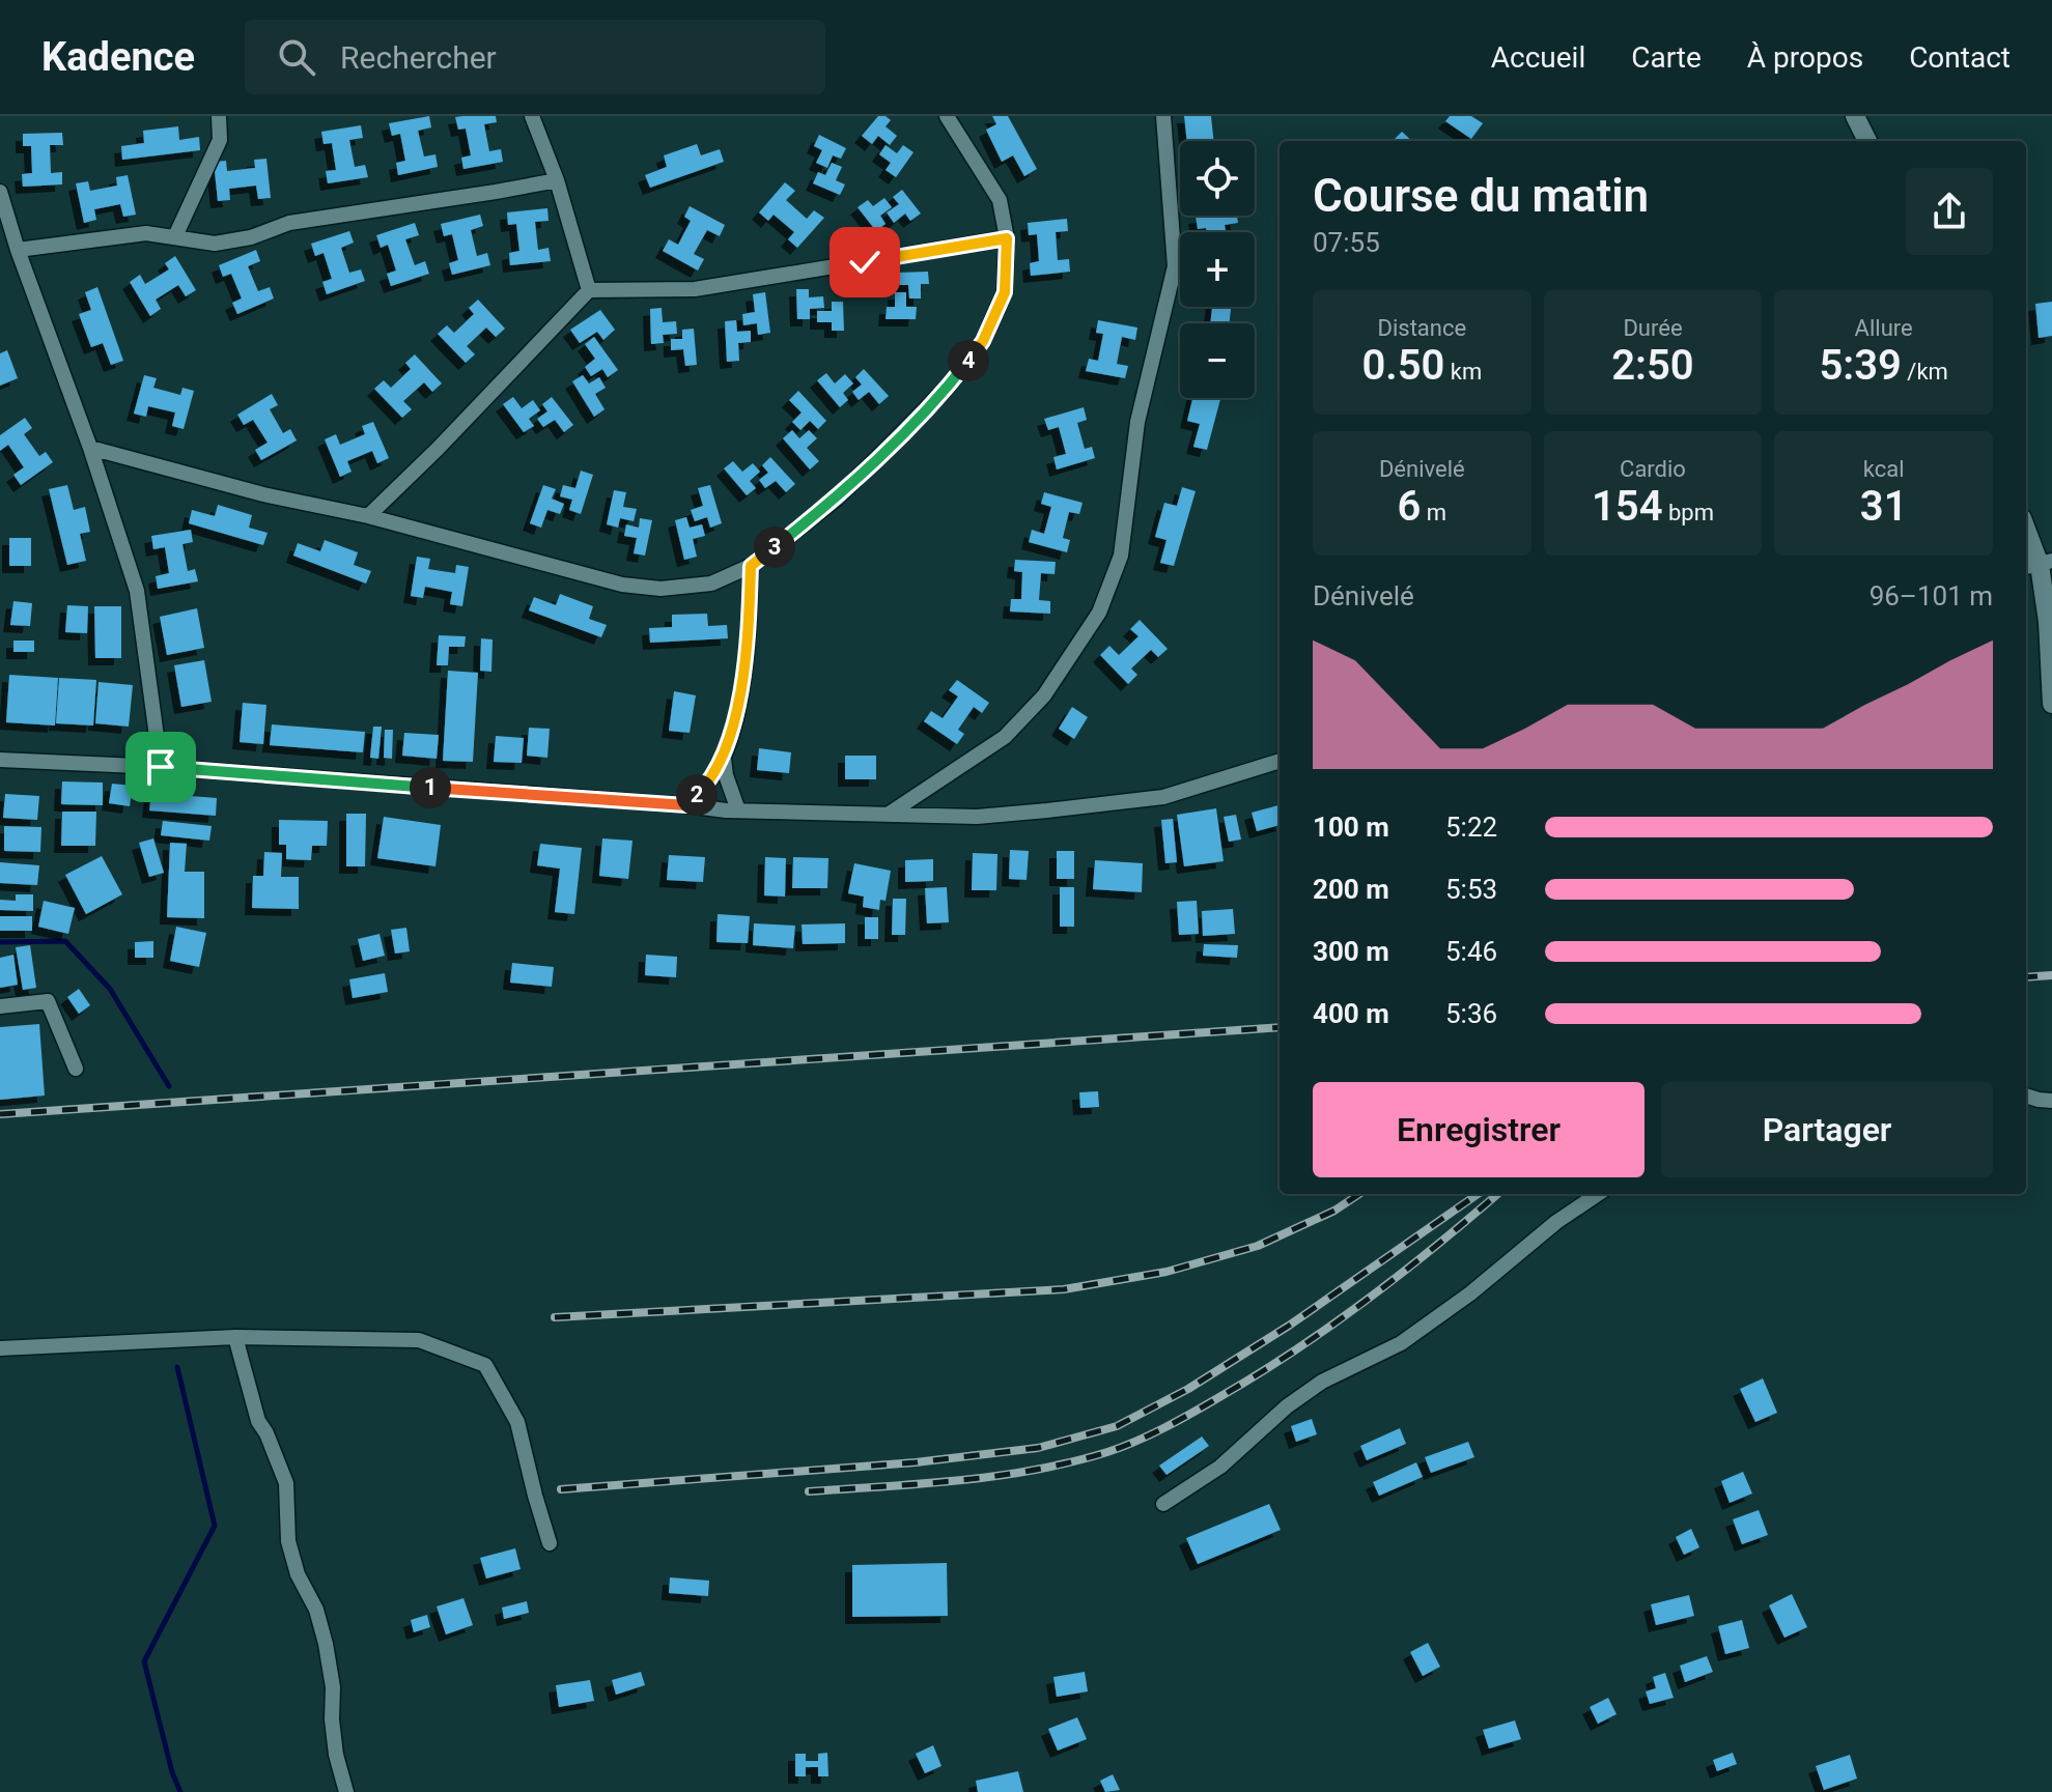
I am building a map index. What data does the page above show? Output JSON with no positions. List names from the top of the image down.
{
  "page": {
    "header": "Kadence",
    "search": "Rechercher",
    "nav": [
      "Accueil",
      "Carte",
      "À propos",
      "Contact"
    ],
    "map_buttons": ["+", "−"],
    "heading": ["Course du matin", "07:55"],
    "stats": [
      ["Distance", "0.50 km"],
      ["Durée", "2:50"],
      ["Allure", "5:39 /km"],
      ["Dénivelé", "6 m"],
      ["Cardio", "154 bpm"],
      ["kcal", "31"]
    ],
    "pins": [
      "4",
      "3",
      "1",
      "2"
    ],
    "chart": ["Dénivelé", "96–101 m"],
    "list": [
      {
        "name": "100 m",
        "note": "5:22"
      },
      {
        "name": "200 m",
        "note": "5:53"
      },
      {
        "name": "300 m",
        "note": "5:46"
      },
      {
        "name": "400 m",
        "note": "5:36"
      }
    ],
    "buttons": ["Enregistrer", "Partager"]
  }
}
